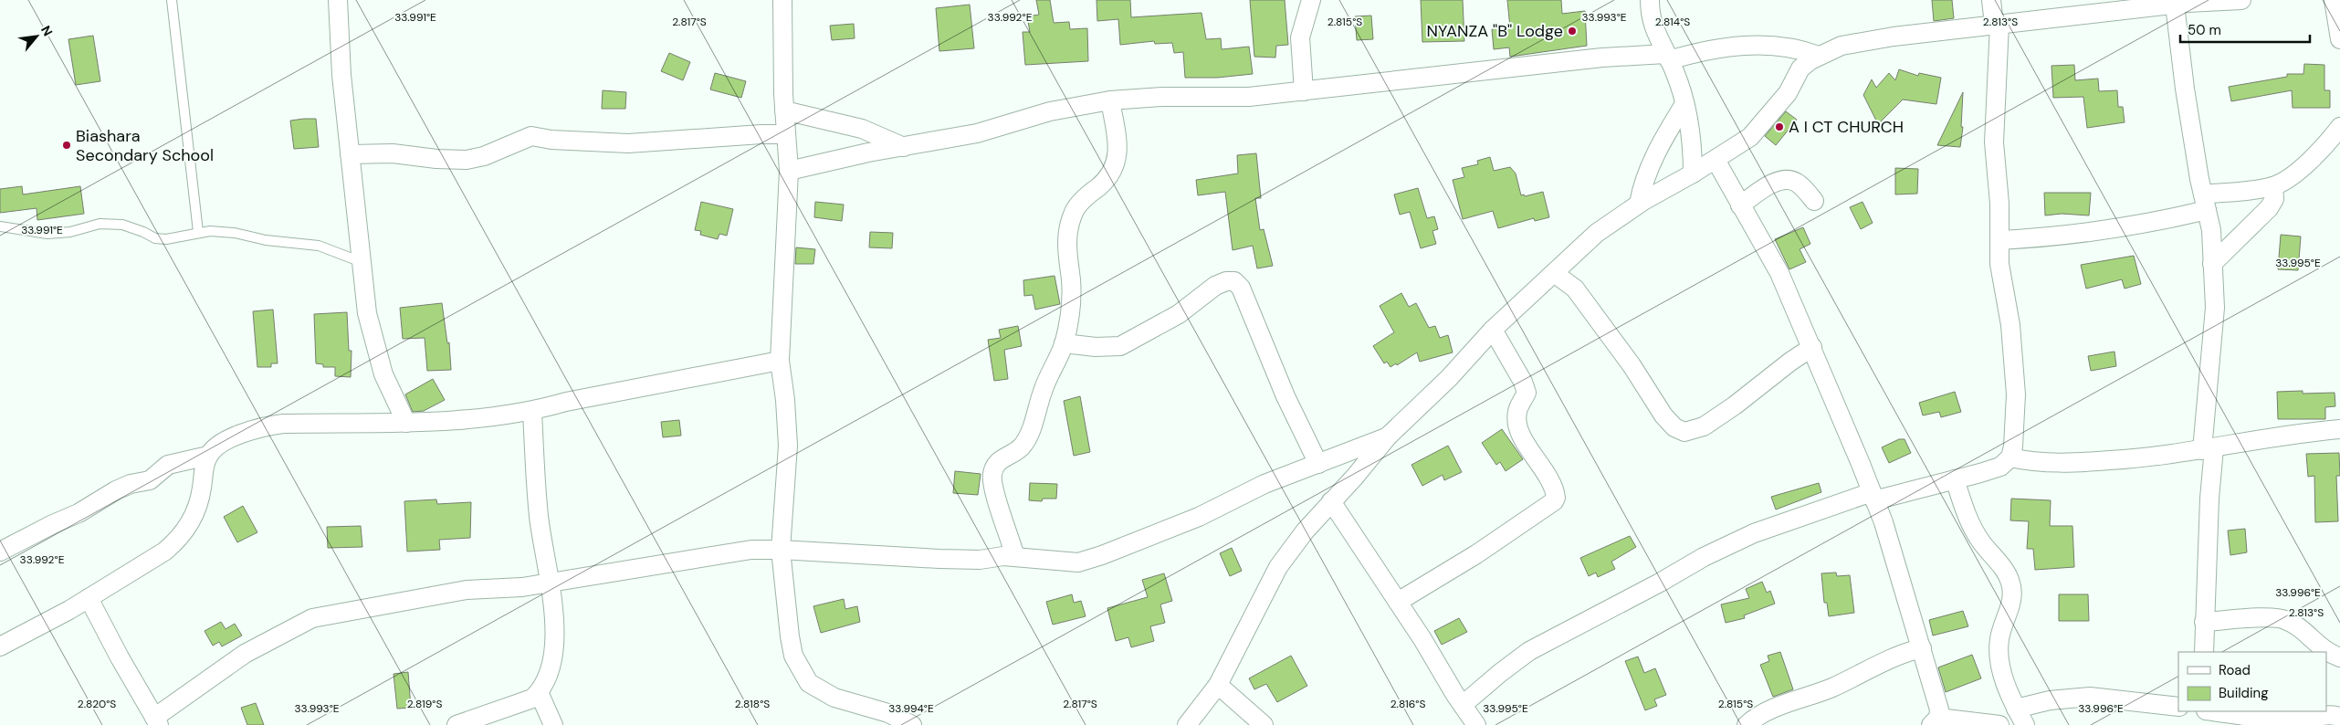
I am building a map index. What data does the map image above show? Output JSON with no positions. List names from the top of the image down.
{
  "places": ["NYANZA \"B\" Lodge", "A I CT CHURCH", "Biashara Secondary School"],
  "legend": ["Road", "Building"],
  "scale_bar": "50 m",
  "north": "top right",
  "coordinates": [
    "33.991°E",
    "33.992°E",
    "33.993°E",
    "2.817°S",
    "2.815°S",
    "2.814°S",
    "2.813°S",
    "33.995°E",
    "33.996°E",
    "2.820°S",
    "2.819°S",
    "2.818°S",
    "2.816°S",
    "33.994°E"
  ]
}
